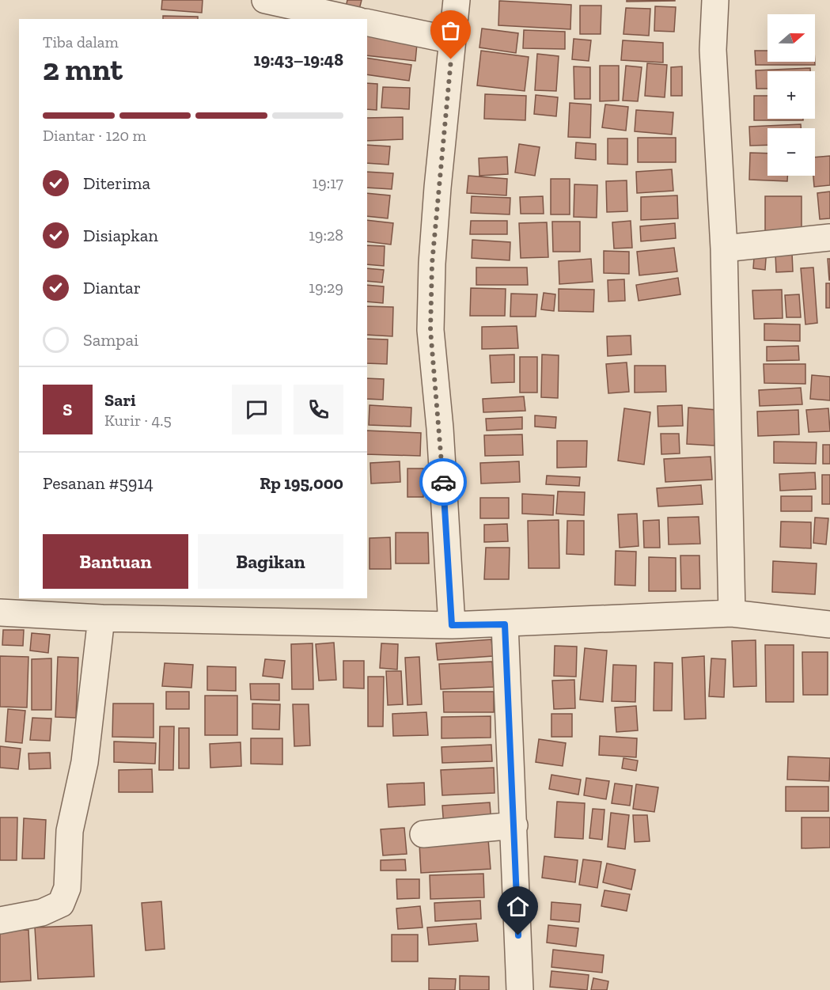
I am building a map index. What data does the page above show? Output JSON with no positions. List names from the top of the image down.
{
  "north": "right",
  "page": {
    "map_buttons": ["+", "−"],
    "heading": ["2 mnt", "Tiba dalam", "19:43–19:48"],
    "panel": [
      "Sari",
      "Kurir · 4.5",
      "Pesanan #5914",
      "Rp 195,000"
    ],
    "bar": "Diantar · 120 m",
    "list": [
      ["Diterima", "19:17"],
      ["Disiapkan", "19:28"],
      ["Diantar", "19:29"],
      "Sampai"
    ],
    "round": "S",
    "buttons": ["Bantuan", "Bagikan"]
  }
}
